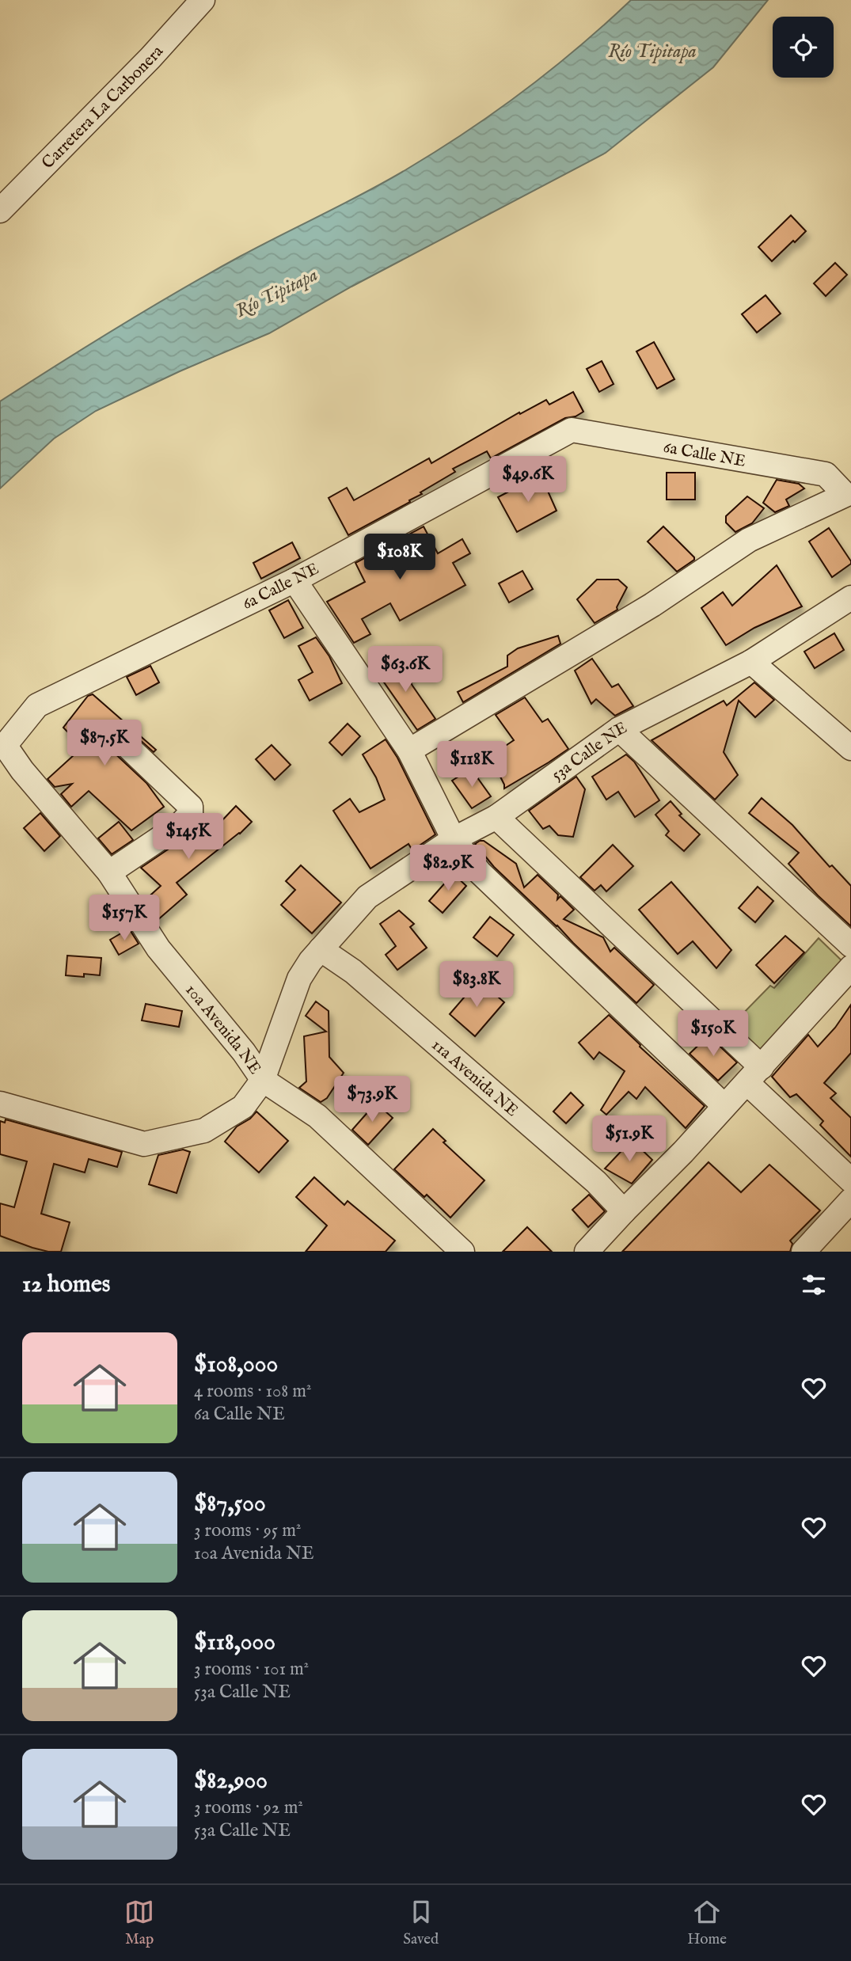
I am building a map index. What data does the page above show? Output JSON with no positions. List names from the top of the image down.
{
  "streets": {
    "street": [
      "Carretera La Carbonera",
      "6a Calle NE",
      "53a Calle NE",
      "10a Avenida NE",
      "11a Avenida NE"
    ]
  },
  "crossings": [
    ["6a Calle NE", "10a Avenida NE"],
    ["53a Calle NE", "10a Avenida NE"],
    ["53a Calle NE", "11a Avenida NE"]
  ],
  "water": ["Río Tipitapa"],
  "page": {
    "price": [
      "$49.6K",
      "$108K",
      "$63.6K",
      "$87.5K",
      "$118K",
      "$145K",
      "$82.9K",
      "$157K",
      "$83.8K",
      "$150K",
      "$73.9K",
      "$51.9K"
    ],
    "heading": "12 homes",
    "list": [
      {
        "name": "$108,000",
        "note": "4 rooms · 108 m² · 6a Calle NE"
      },
      {
        "name": "$87,500",
        "note": "3 rooms · 95 m² · 10a Avenida NE"
      },
      {
        "name": "$118,000",
        "note": "3 rooms · 101 m² · 53a Calle NE"
      },
      {
        "name": "$82,900",
        "note": "3 rooms · 92 m² · 53a Calle NE"
      }
    ],
    "tabs": ["Map", "Saved", "Home"]
  }
}
